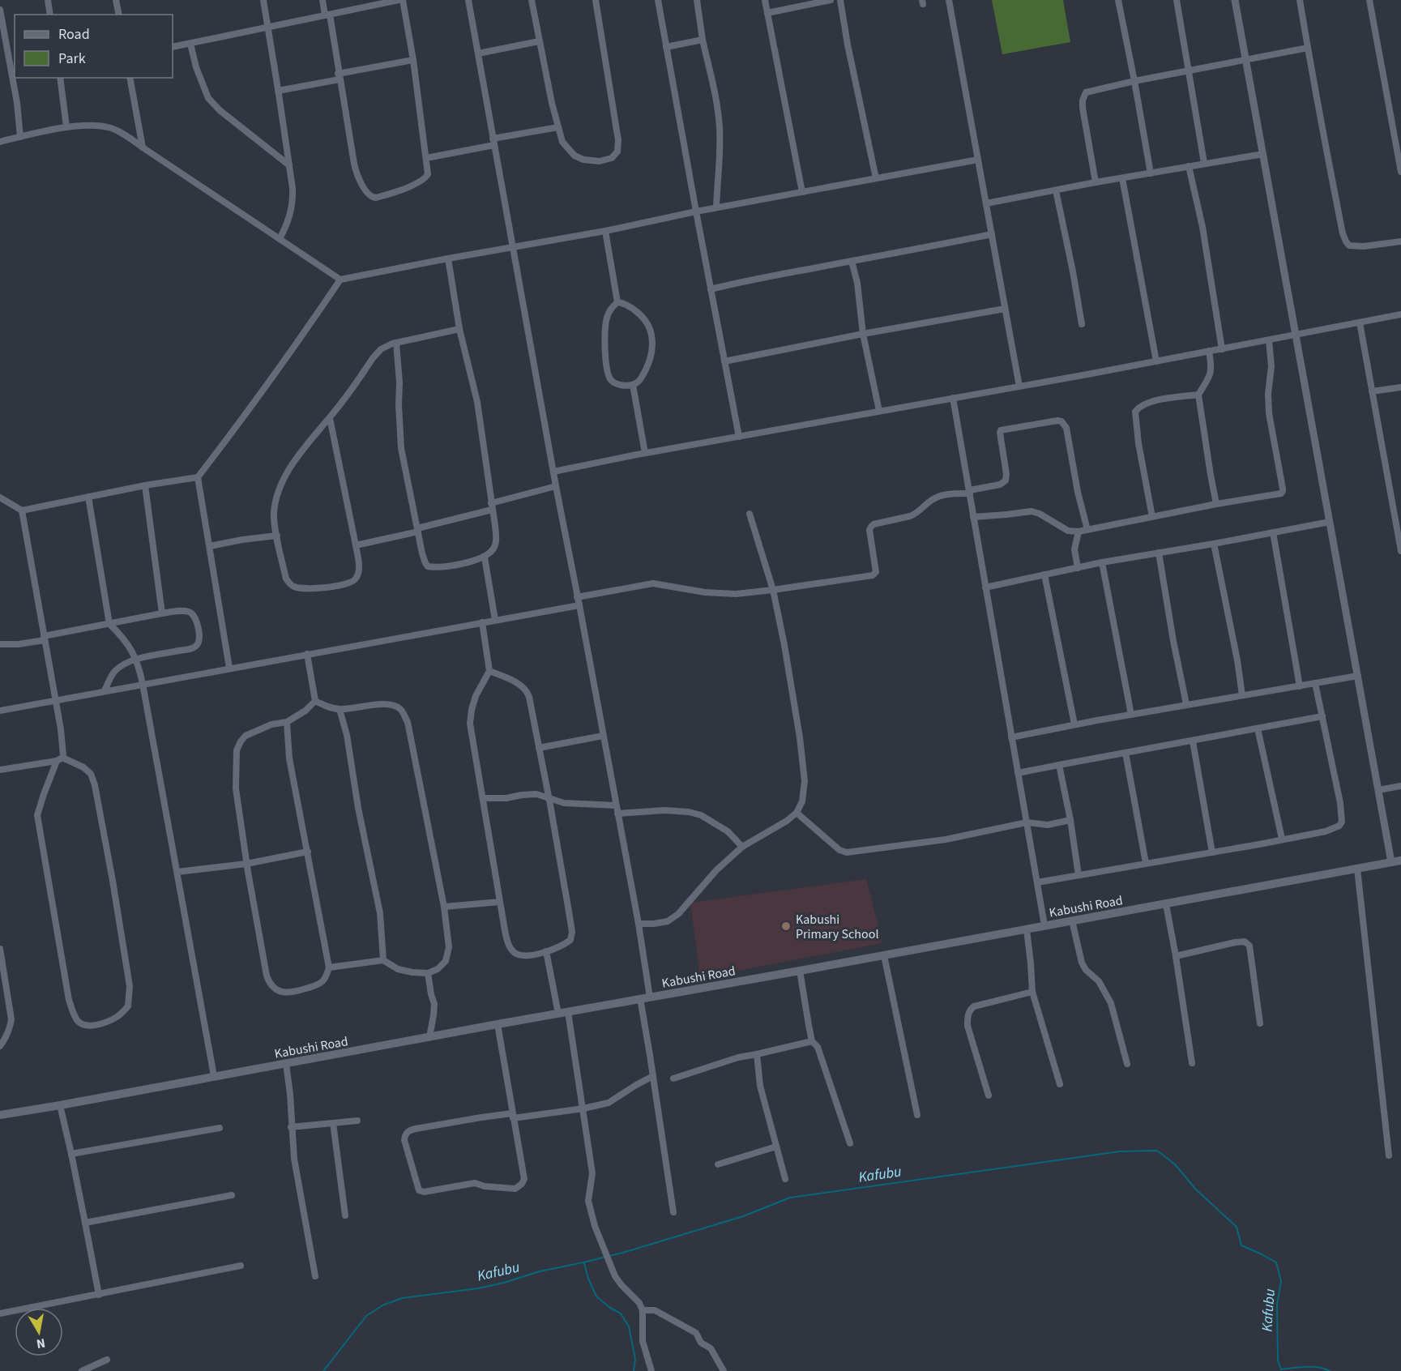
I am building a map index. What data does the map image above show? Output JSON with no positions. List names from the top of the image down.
{
  "streets": {
    "main road": ["Kabushi Road"]
  },
  "water": ["Kafubu"],
  "places": ["Kabushi Primary School"],
  "legend": ["Road", "Park"],
  "north": "bottom"
}
